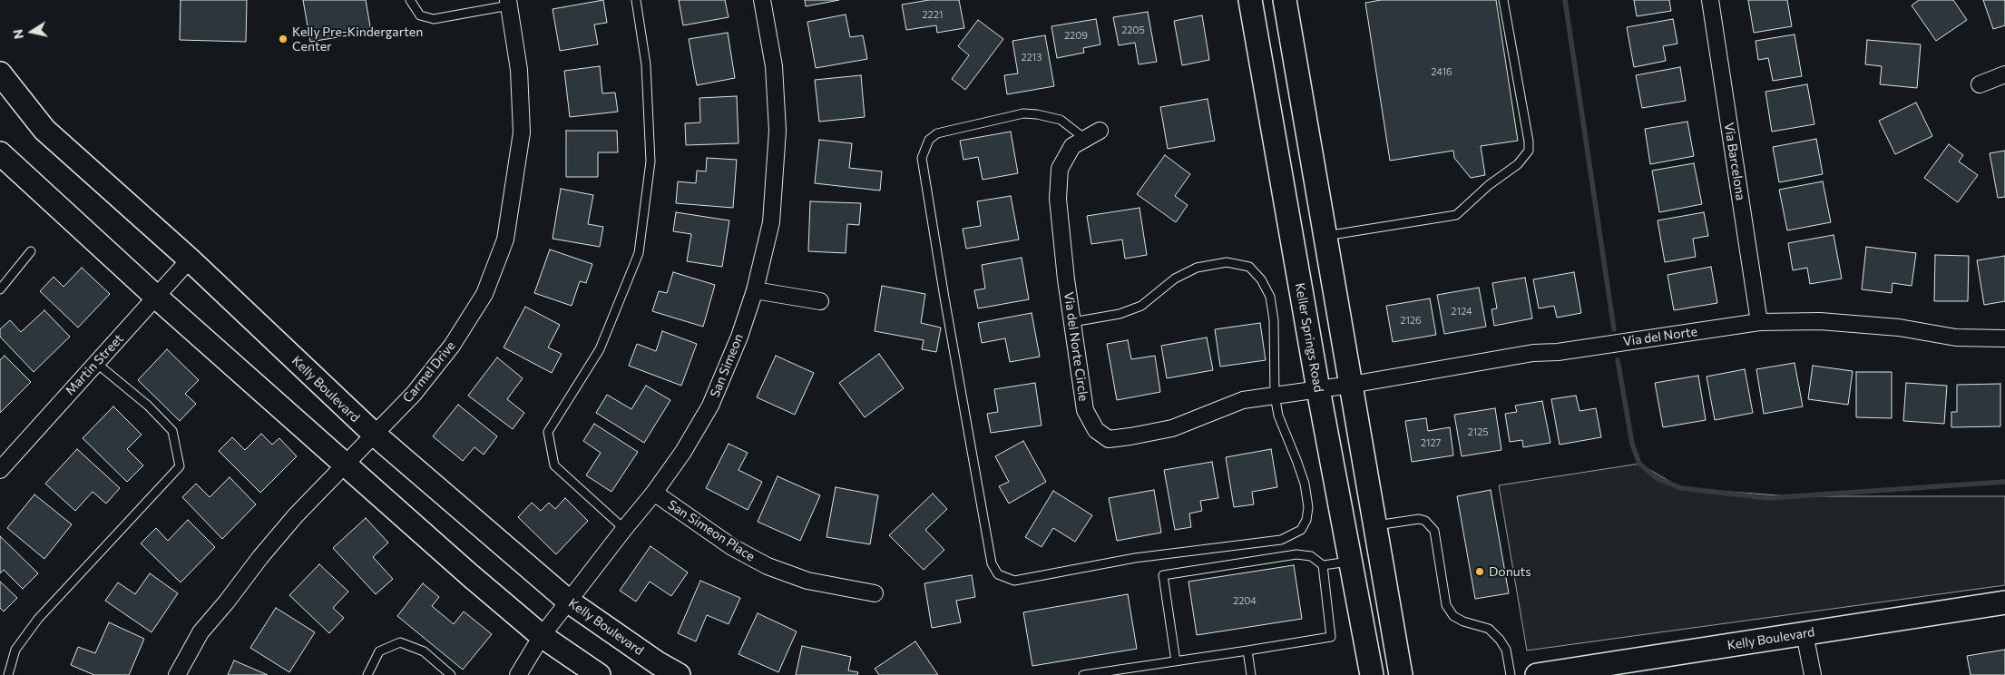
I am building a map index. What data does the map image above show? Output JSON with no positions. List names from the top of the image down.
{
  "streets": {
    "main road": ["Keller Springs Road", "Kelly Boulevard"],
    "street": [
      "Via Barcelona",
      "Via del Norte",
      "Via del Norte Circle",
      "Martin Street",
      "San Simeon",
      "Carmel Drive",
      "San Simeon Place"
    ]
  },
  "crossings": [
    ["Via Barcelona", "Via del Norte"],
    ["Via del Norte", "Keller Springs Road"],
    ["Via del Norte", "Via del Norte Circle"],
    ["Keller Springs Road", "Via del Norte Circle"],
    ["Martin Street", "Kelly Boulevard"],
    ["San Simeon", "Kelly Boulevard"],
    ["San Simeon", "San Simeon Place"],
    ["Carmel Drive", "Kelly Boulevard"]
  ],
  "places": ["Kelly Pre-Kindergarten Center", "Donuts"],
  "house_numbers": [
    "2221",
    "2205",
    "2209",
    "2213",
    "2416",
    "2124",
    "2126",
    "2125",
    "2127",
    "2204"
  ],
  "north": "left"
}
